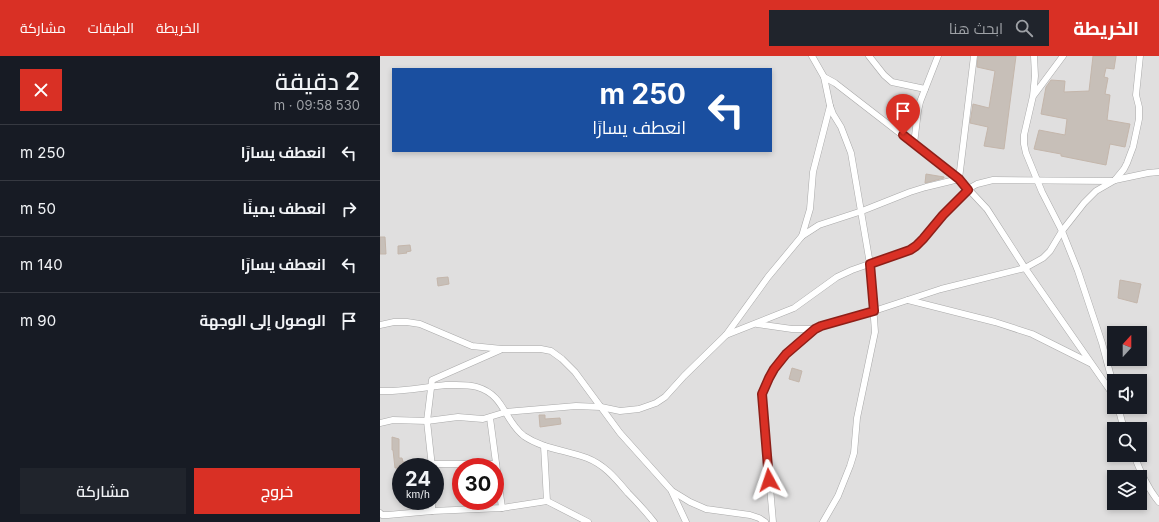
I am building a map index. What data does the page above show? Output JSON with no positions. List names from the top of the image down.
{
  "north": "top",
  "page": {
    "header": "الخريطة",
    "search": "ابحث هنا",
    "nav": ["الخريطة", "الطبقات", "مشاركة"],
    "heading": ["2 دقيقة", "530 m · 09:58"],
    "turn": ["250 m", "انعطف يسارًا"],
    "list": [
      {
        "name": "انعطف يسارًا",
        "value": "250 m"
      },
      {
        "name": "انعطف يمينًا",
        "value": "50 m"
      },
      {
        "name": "انعطف يسارًا",
        "value": "140 m"
      },
      {
        "name": "الوصول إلى الوجهة",
        "value": "90 m"
      }
    ],
    "speed": "24 km/h",
    "limit": "30",
    "buttons": ["خروج", "مشاركة"]
  }
}
